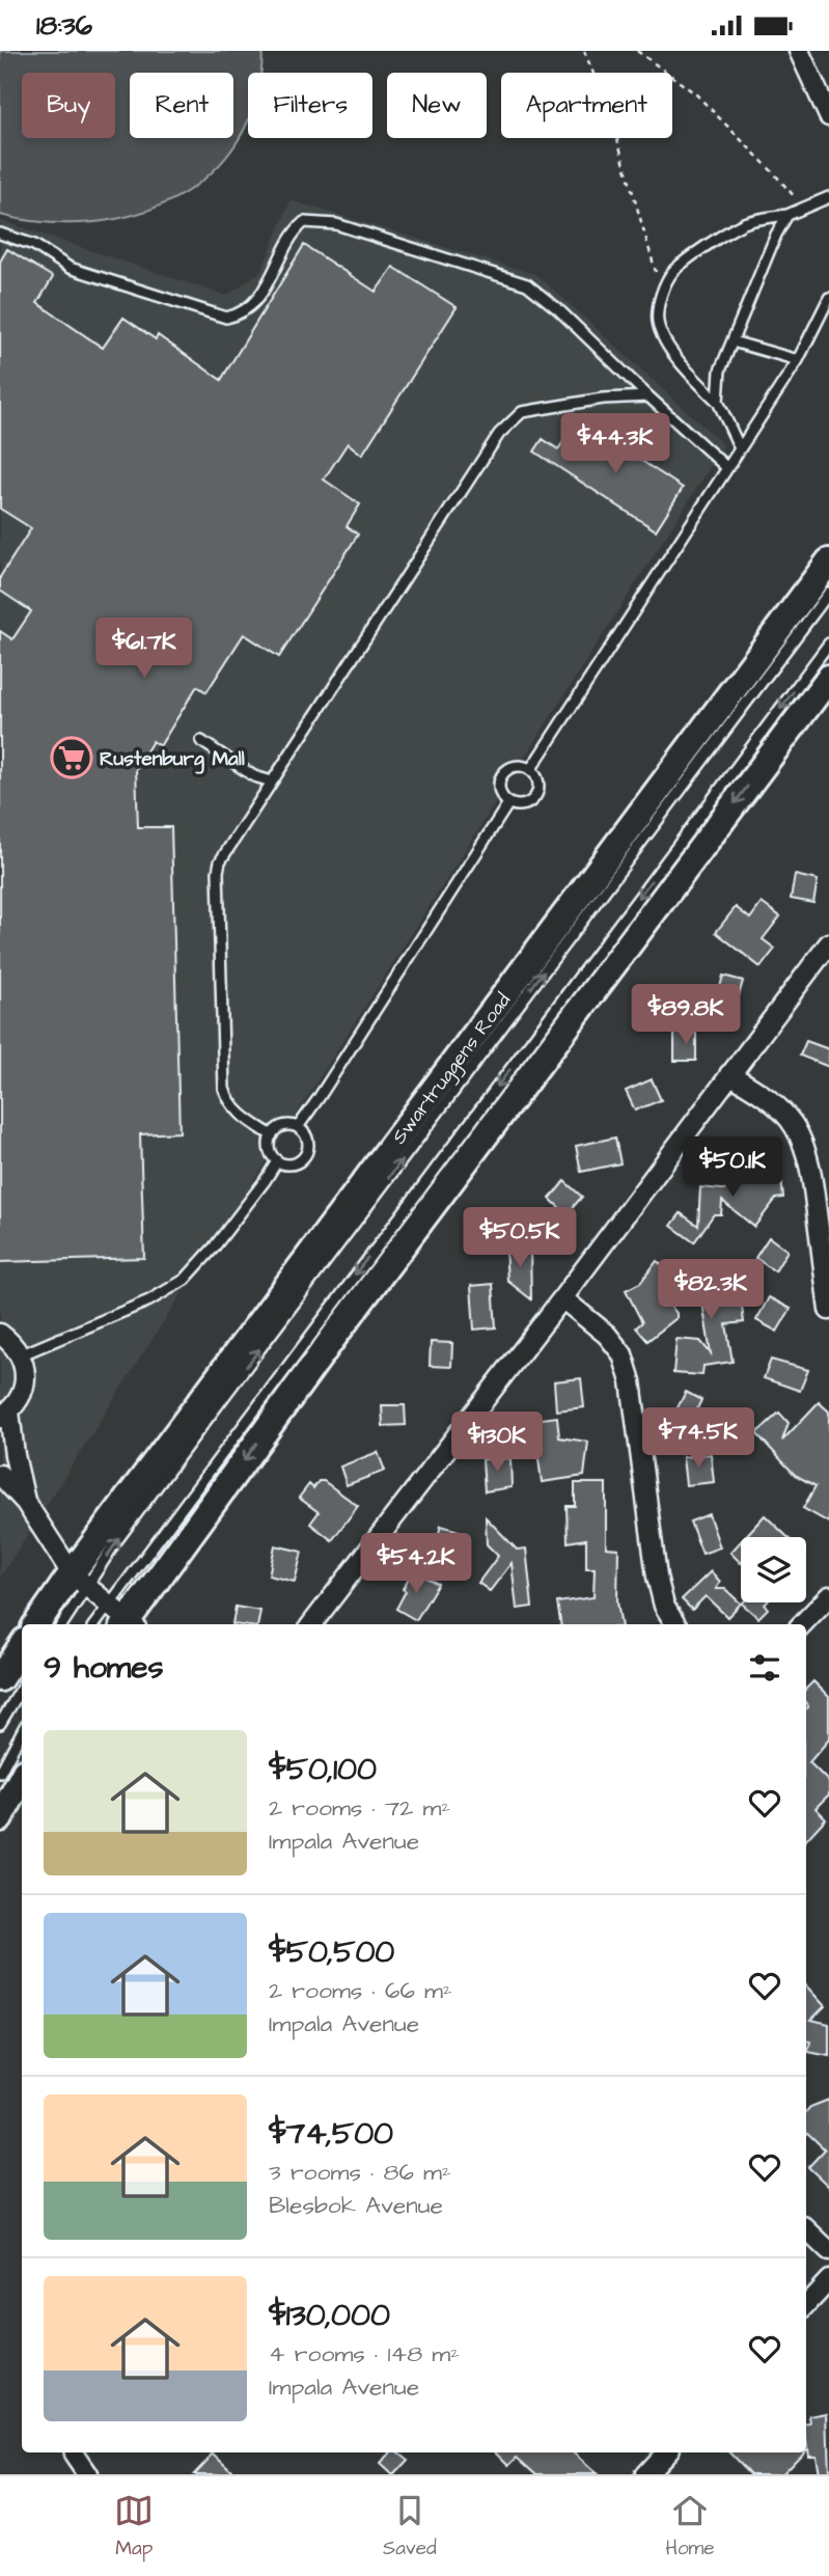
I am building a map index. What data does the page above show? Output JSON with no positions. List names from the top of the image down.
{
  "streets": {
    "main road": ["Swartruggens Road"]
  },
  "places": {
    "supermarket": ["Rustenburg Mall"]
  },
  "page": {
    "status": "18:36",
    "chip": [
      "Buy",
      "Rent",
      "Filters",
      "New",
      "Apartment"
    ],
    "price": [
      "$44.3K",
      "$61.7K",
      "$89.8K",
      "$50.1K",
      "$50.5K",
      "$82.3K",
      "$74.5K",
      "$130K",
      "$54.2K"
    ],
    "heading": "9 homes",
    "list": [
      {
        "name": "$50,100",
        "note": "2 rooms · 72 m² · Impala Avenue"
      },
      {
        "name": "$50,500",
        "note": "2 rooms · 66 m² · Impala Avenue"
      },
      {
        "name": "$74,500",
        "note": "3 rooms · 86 m² · Blesbok Avenue"
      },
      {
        "name": "$130,000",
        "note": "4 rooms · 148 m² · Impala Avenue"
      }
    ],
    "tabs": ["Map", "Saved", "Home"]
  }
}
